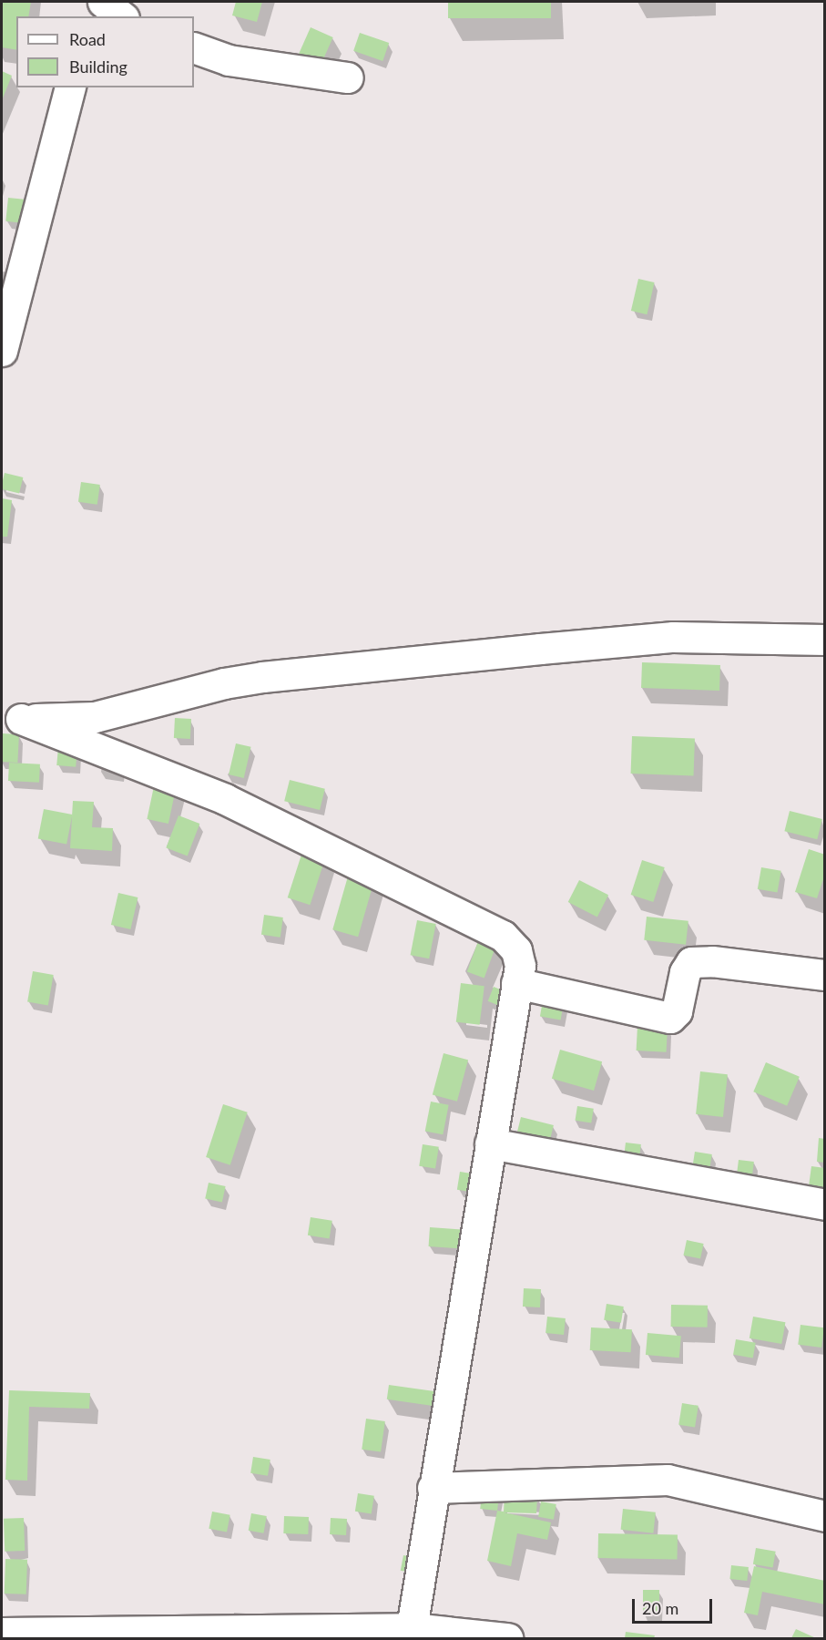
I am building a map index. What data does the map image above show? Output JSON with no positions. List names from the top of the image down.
{
  "legend": ["Road", "Building"],
  "scale_bar": "20 m"
}
